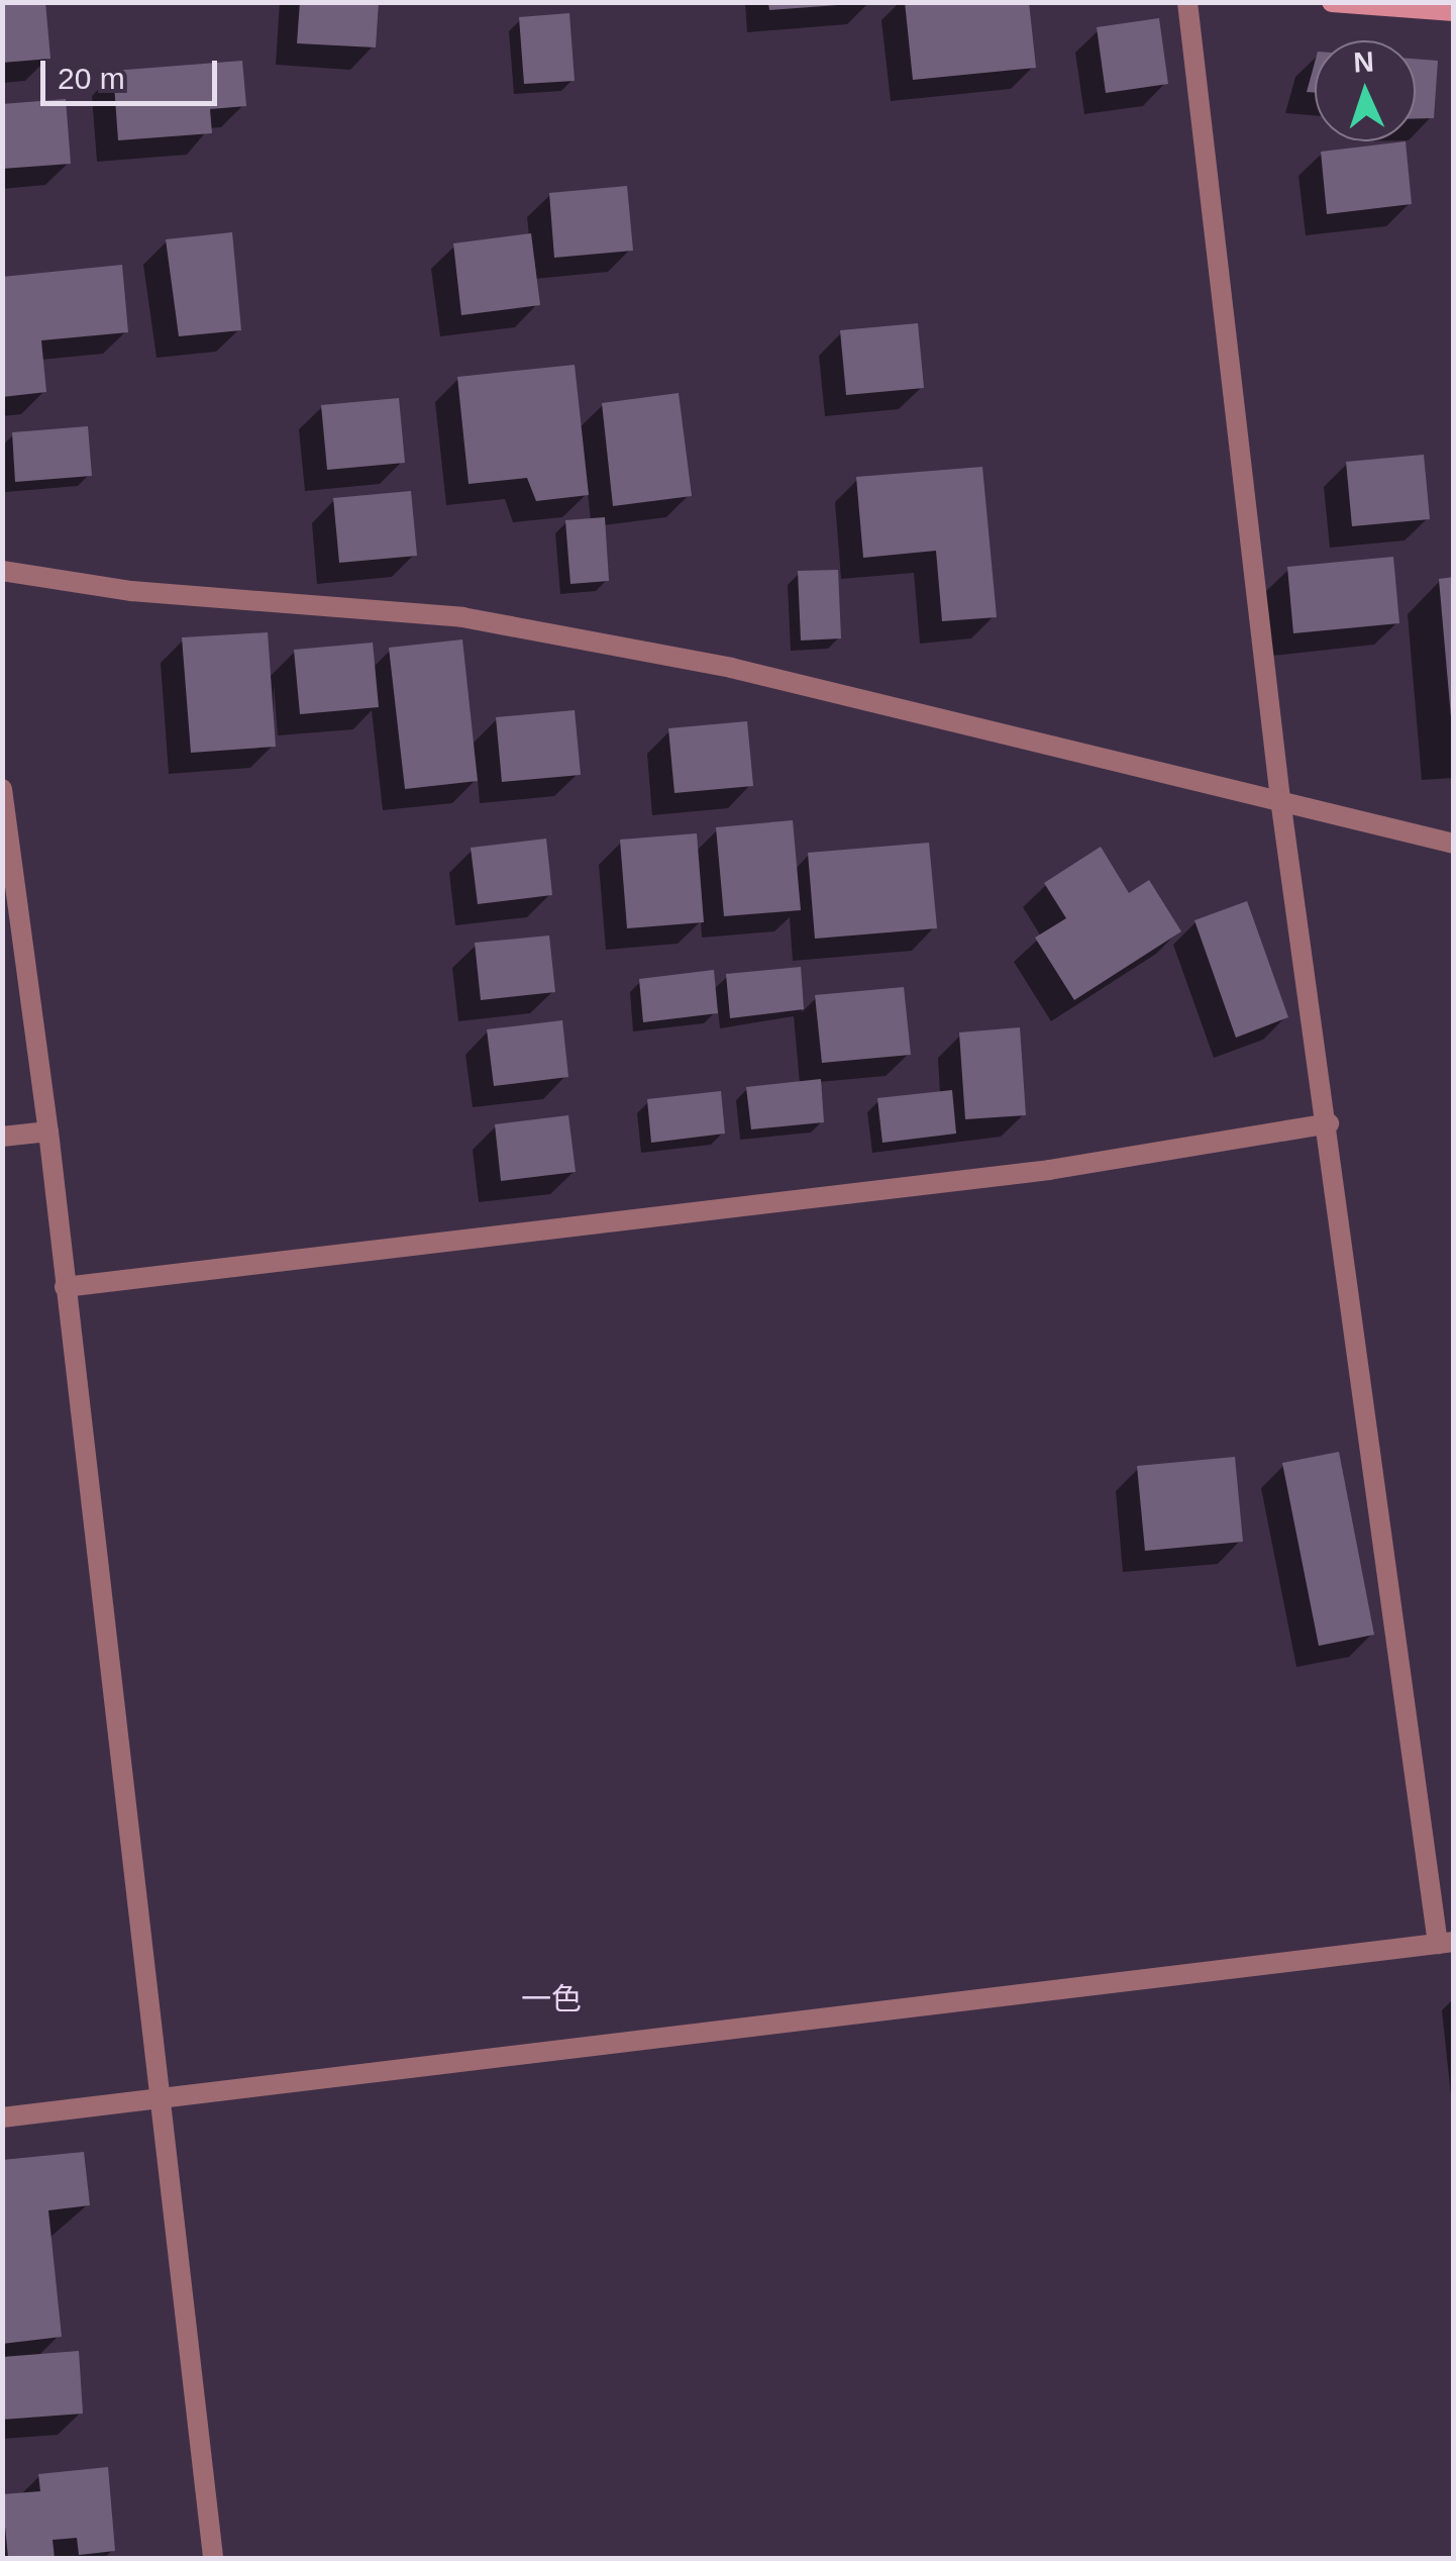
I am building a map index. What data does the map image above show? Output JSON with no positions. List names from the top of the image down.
{
  "districts": ["一色"],
  "scale_bar": "20 m",
  "north": "top"
}
